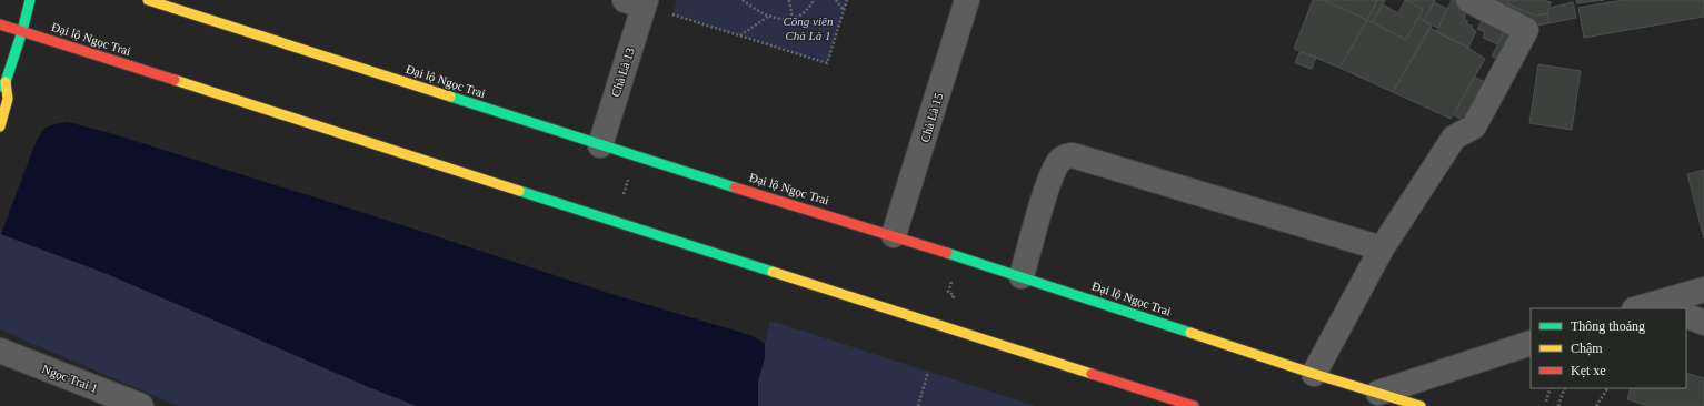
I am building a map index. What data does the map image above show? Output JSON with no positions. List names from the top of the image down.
{
  "streets": {
    "main road": ["Đại lộ Ngọc Trai"],
    "street": ["Chà Là 13", "Chà Là 15", "Ngọc Trai 1"]
  },
  "crossings": [
    ["Đại lộ Ngọc Trai", "Chà Là 13"],
    ["Đại lộ Ngọc Trai", "Chà Là 15"]
  ],
  "parks": ["Công viên Chà Là 1"],
  "legend": ["Thông thoáng", "Chậm", "Kẹt xe"]
}
